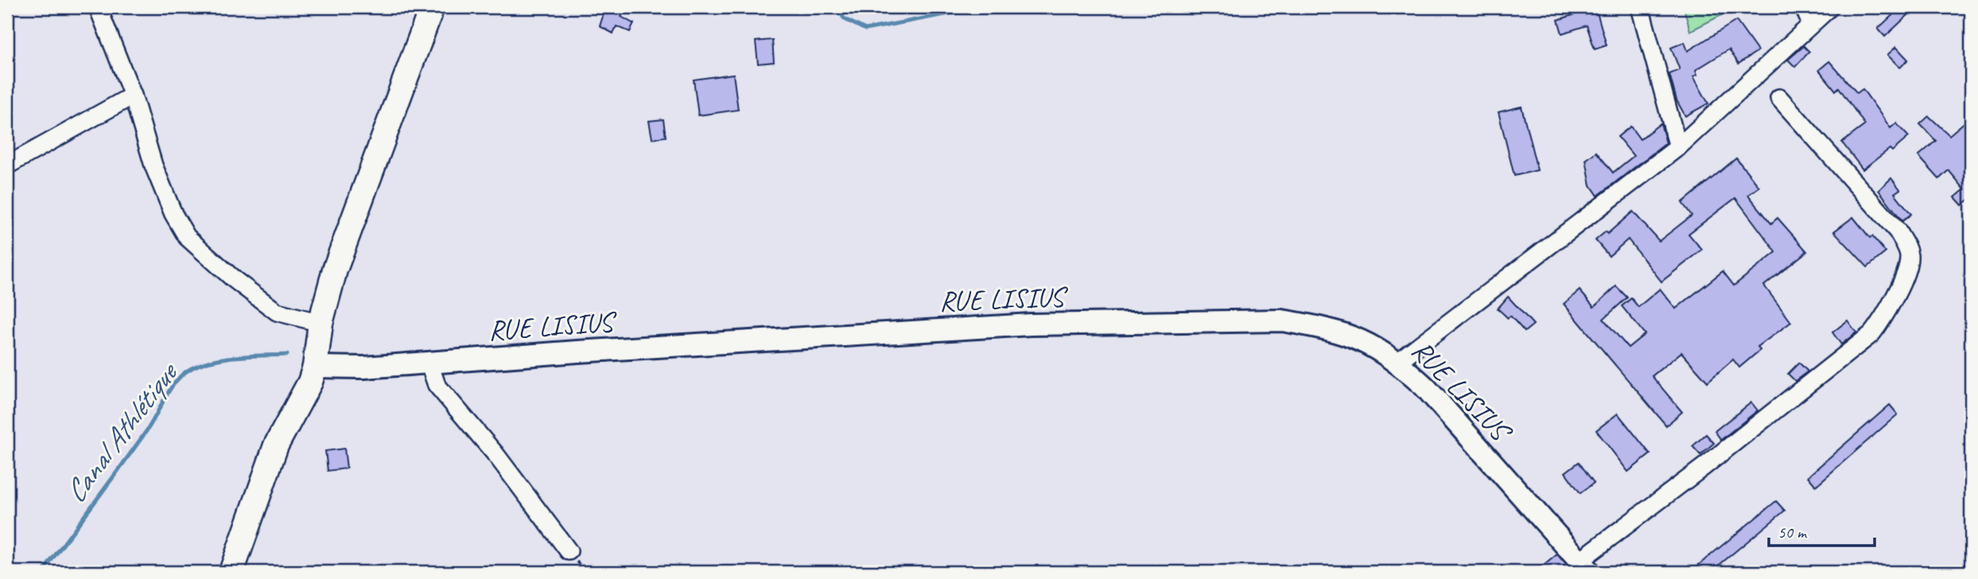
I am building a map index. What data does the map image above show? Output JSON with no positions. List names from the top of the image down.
{
  "streets": {
    "street": ["RUE LISIUS"]
  },
  "water": ["Canal Athlétique"],
  "scale_bar": "50 m"
}
